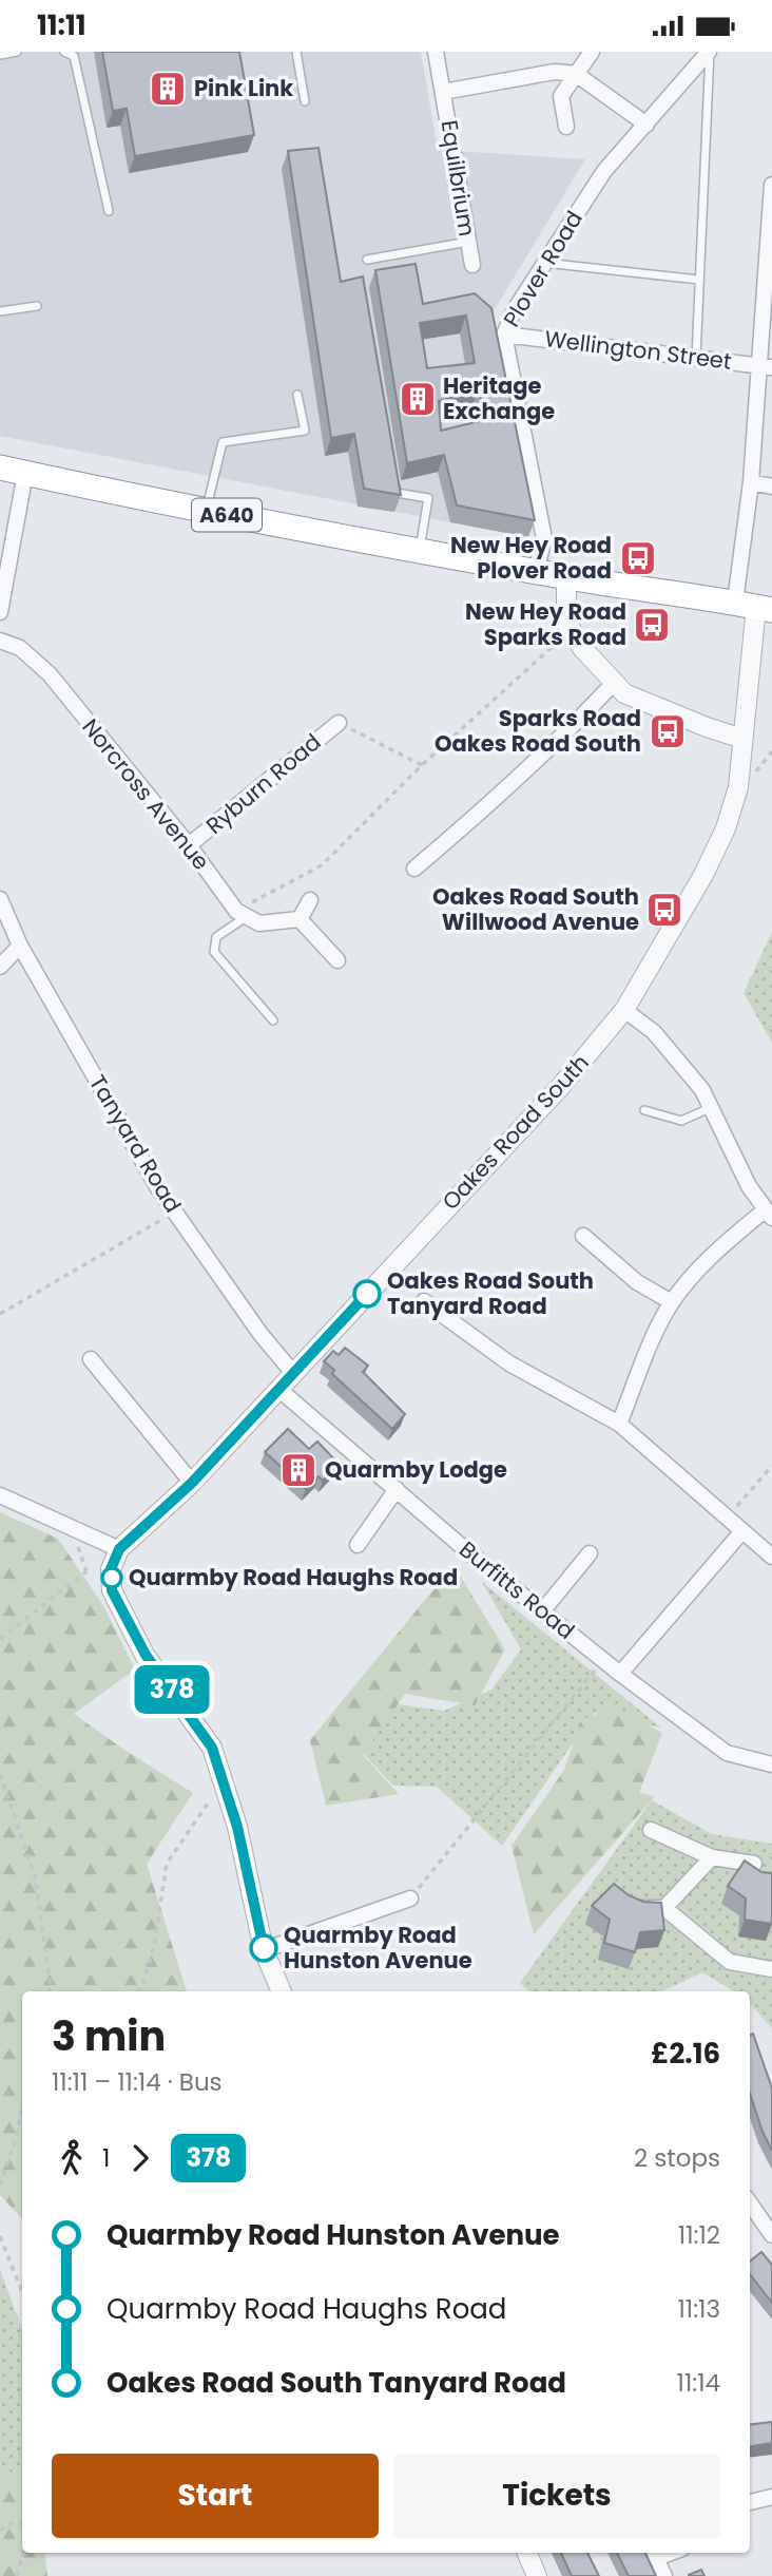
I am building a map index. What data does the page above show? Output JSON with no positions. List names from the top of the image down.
{
  "streets": {
    "highway": ["A640"],
    "street": [
      "Equilbrium",
      "Plover Road",
      "Wellington Street",
      "Ryburn Road",
      "Norcross Avenue",
      "Oakes Road South",
      "Tanyard Road",
      "Burfitts Road"
    ]
  },
  "crossings": [
    ["Plover Road", "Wellington Street"],
    ["Plover Road", "A640"],
    ["A640", "Oakes Road South"],
    ["Ryburn Road", "Norcross Avenue"],
    ["Oakes Road South", "Tanyard Road"],
    ["Oakes Road South", "Burfitts Road"]
  ],
  "places": {
    "building": ["Pink Link", "Heritage Exchange", "Quarmby Lodge"],
    "bus stop": [
      "New Hey Road Plover Road",
      "New Hey Road Sparks Road",
      "Sparks Road Oakes Road South",
      "Oakes Road South Willwood Avenue"
    ],
    "other": ["Oakes Road South Tanyard Road", "Quarmby Road Haughs Road", "Quarmby Road Hunston Avenue"]
  },
  "lines": ["bus line 378"],
  "page": {
    "status": "11:11",
    "on_map": "378",
    "heading": ["3 min", "11:11 – 11:14 · Bus", "£2.16"],
    "legs": ["1", "378", "2 stops"],
    "list": [
      {
        "name": "Quarmby Road Hunston Avenue",
        "value": "11:12"
      },
      {
        "name": "Quarmby Road Haughs Road",
        "value": "11:13"
      },
      {
        "name": "Oakes Road South Tanyard Road",
        "value": "11:14"
      }
    ],
    "buttons": ["Start", "Tickets"]
  }
}
